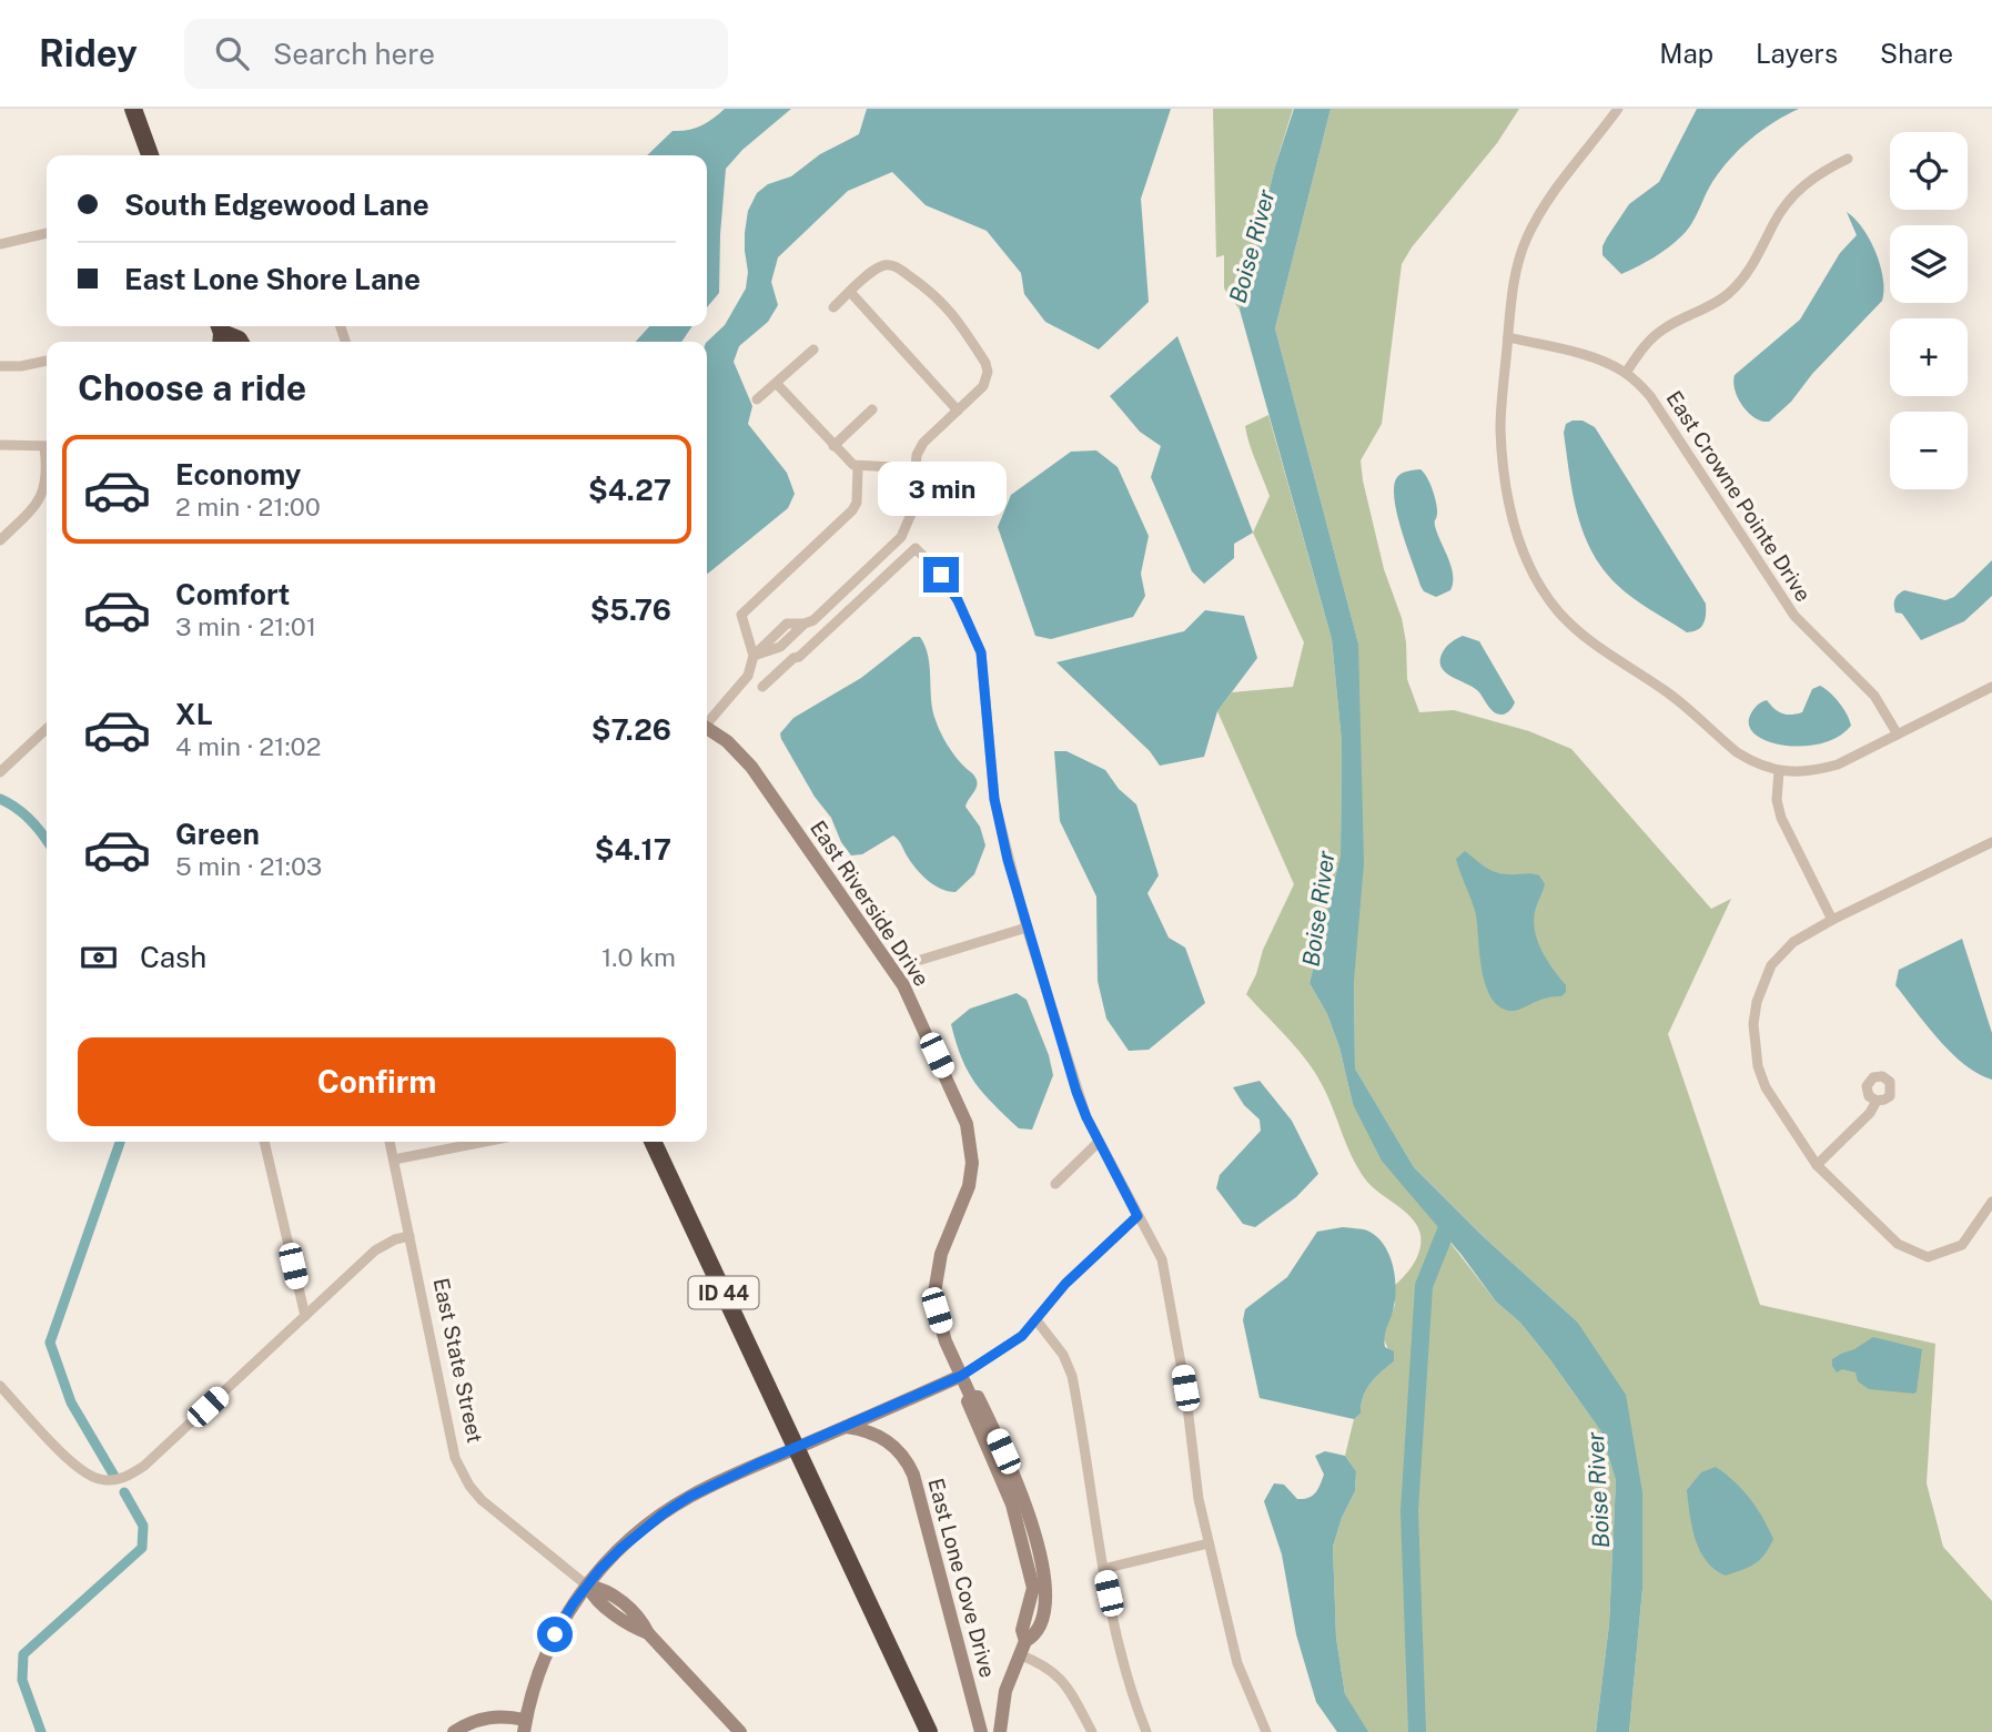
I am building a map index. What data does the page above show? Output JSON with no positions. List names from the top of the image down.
{
  "streets": {
    "highway": ["ID 44"],
    "street": [
      "East Crowne Pointe Drive",
      "East Riverside Drive",
      "East State Street",
      "East Lone Cove Drive"
    ]
  },
  "water": ["Boise River"],
  "page": {
    "header": "Ridey",
    "search": "Search here",
    "nav": ["Map", "Layers", "Share"],
    "map_buttons": ["+", "−"],
    "banner": ["South Edgewood Lane", "East Lone Shore Lane"],
    "heading": "Choose a ride",
    "list": [
      {
        "name": "Economy",
        "note": "2 min · 21:00",
        "value": "$4.27"
      },
      {
        "name": "Comfort",
        "note": "3 min · 21:01",
        "value": "$5.76"
      },
      {
        "name": "XL",
        "note": "4 min · 21:02",
        "value": "$7.26"
      },
      {
        "name": "Green",
        "note": "5 min · 21:03",
        "value": "$4.17"
      }
    ],
    "bubble": "3 min",
    "pay": ["Cash", "1.0 km"],
    "buttons": "Confirm"
  }
}
